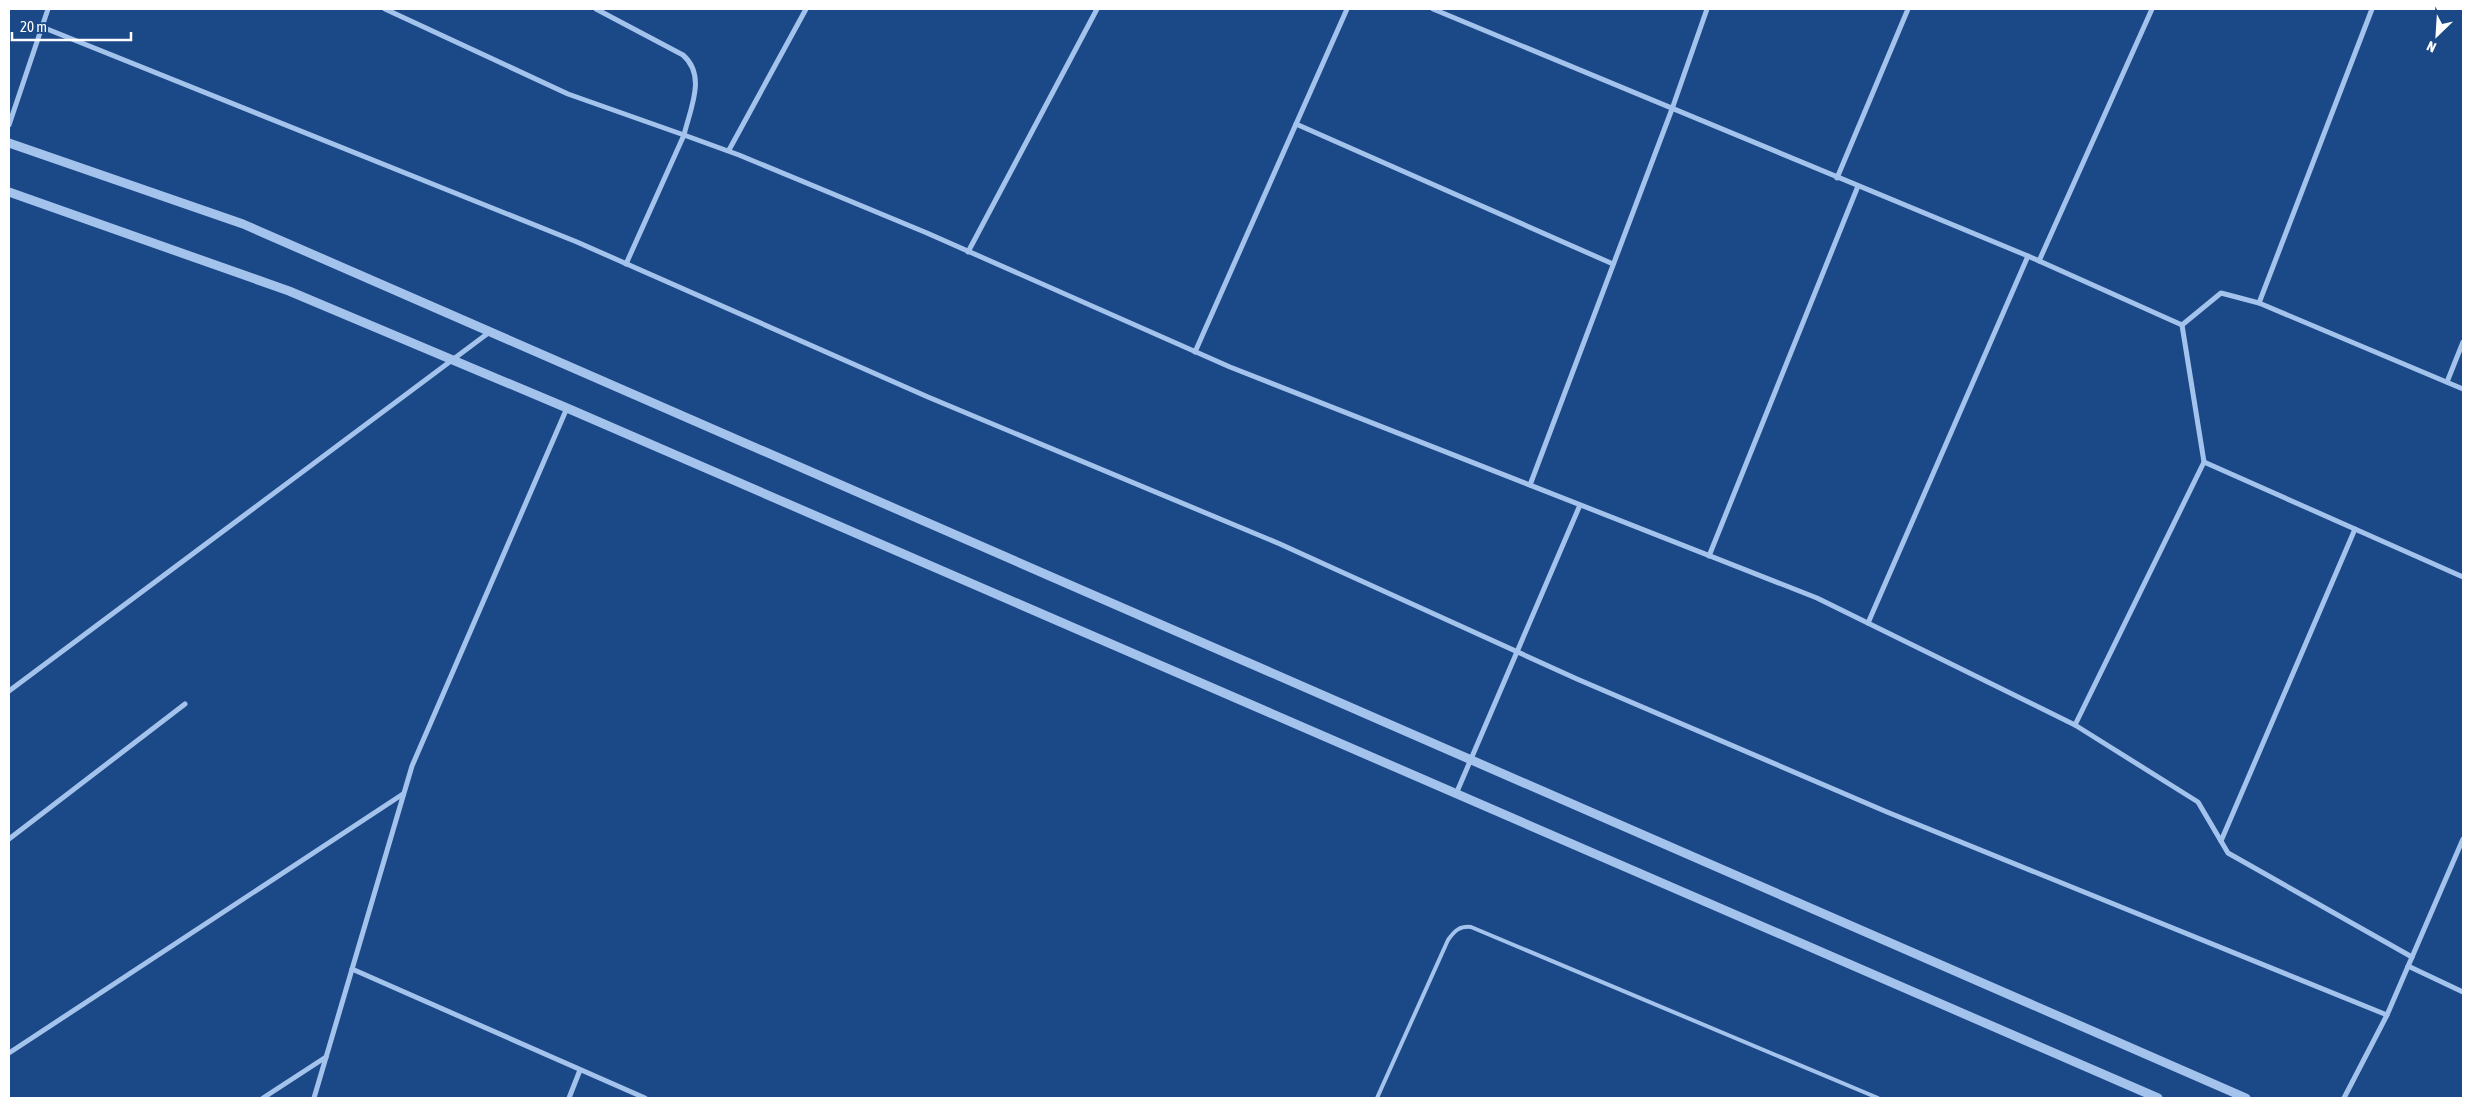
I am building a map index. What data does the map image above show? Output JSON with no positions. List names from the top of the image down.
{
  "scale_bar": "20 m",
  "north": "bottom left"
}
